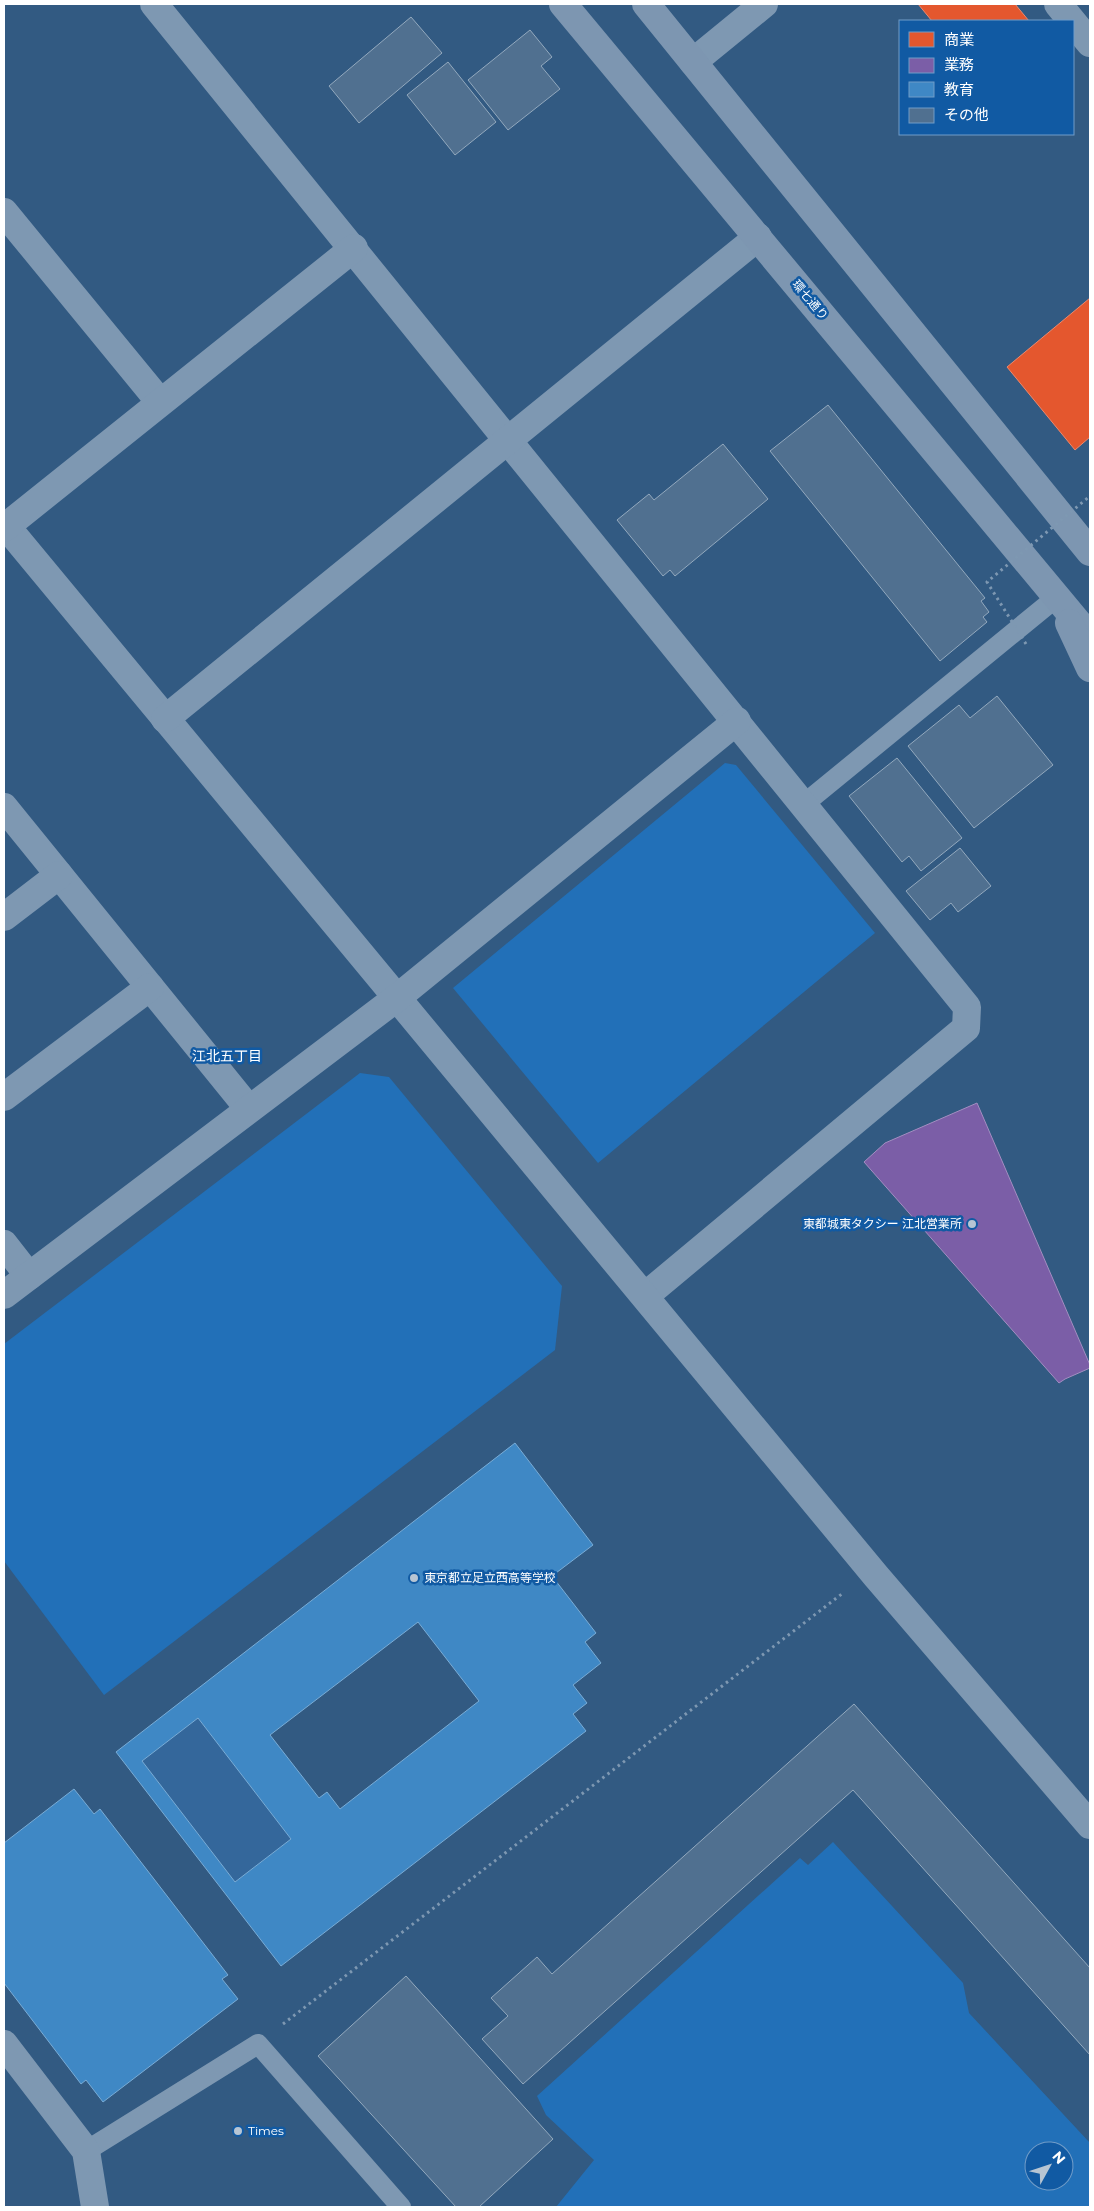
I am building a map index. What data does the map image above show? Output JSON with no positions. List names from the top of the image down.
{
  "streets": {
    "main road": ["環七通り"]
  },
  "districts": ["江北五丁目"],
  "places": ["東都城東タクシー 江北営業所", "東京都立足立西高等学校", "Times"],
  "legend": [
    "商業",
    "業務",
    "教育",
    "その他"
  ],
  "north": "top right"
}
